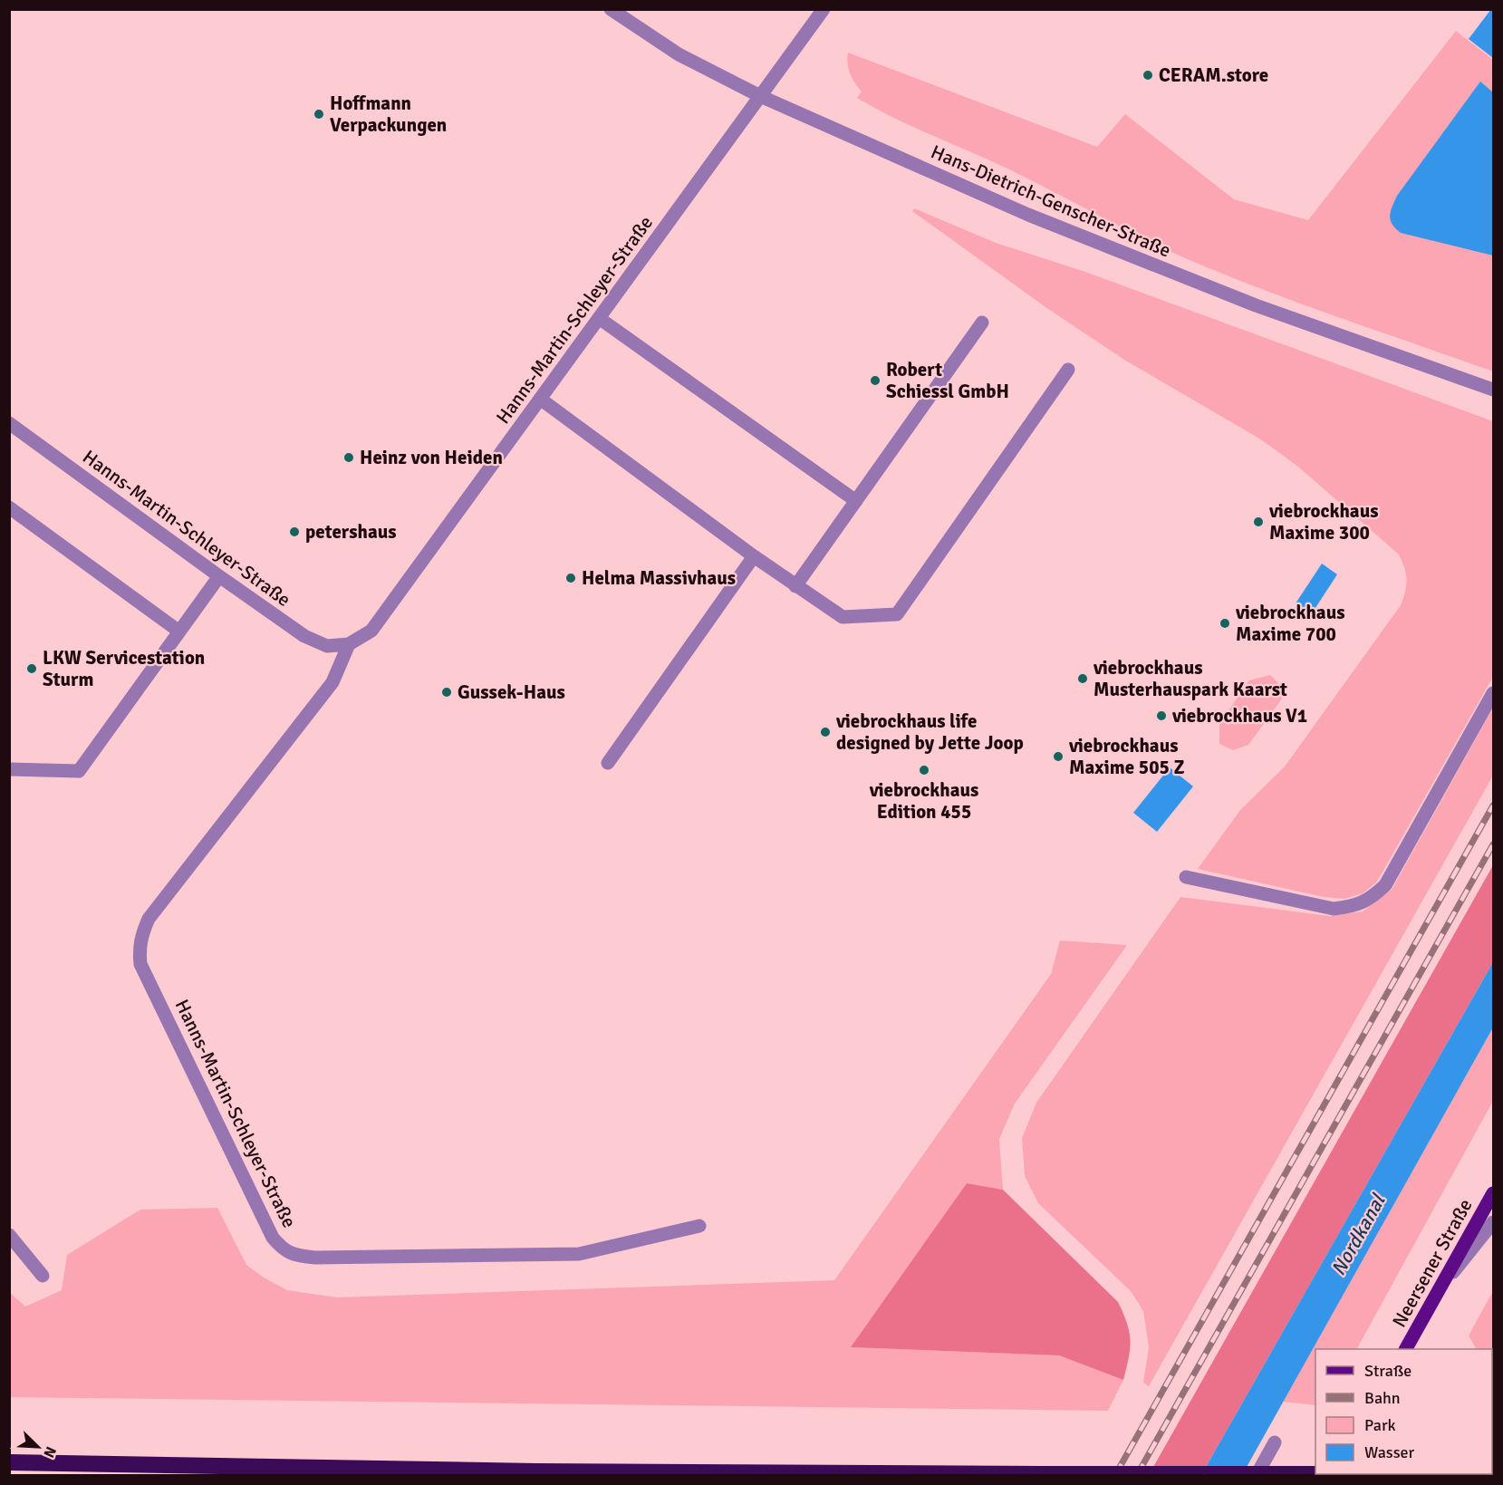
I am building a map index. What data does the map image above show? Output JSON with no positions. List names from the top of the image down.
{
  "streets": {
    "main road": ["Neersener Straße"],
    "street": ["Hans-Dietrich-Genscher-Straße", "Hanns-Martin-Schleyer-Straße"]
  },
  "crossings": [
    ["Hans-Dietrich-Genscher-Straße", "Hanns-Martin-Schleyer-Straße"]
  ],
  "water": ["Nordkanal"],
  "places": [
    "CERAM.store",
    "Hoffmann Verpackungen",
    "Robert Schiessl GmbH",
    "Heinz von Heiden",
    "viebrockhaus Maxime 300",
    "petershaus",
    "Helma Massivhaus",
    "viebrockhaus Maxime 700",
    "LKW Servicestation Sturm",
    "viebrockhaus Musterhauspark Kaarst",
    "Gussek-Haus",
    "viebrockhaus V1",
    "viebrockhaus life designed by Jette Joop",
    "viebrockhaus Maxime 505 Z",
    "viebrockhaus Edition 455"
  ],
  "legend": [
    "Straße",
    "Bahn",
    "Park",
    "Wasser"
  ],
  "north": "bottom right"
}
